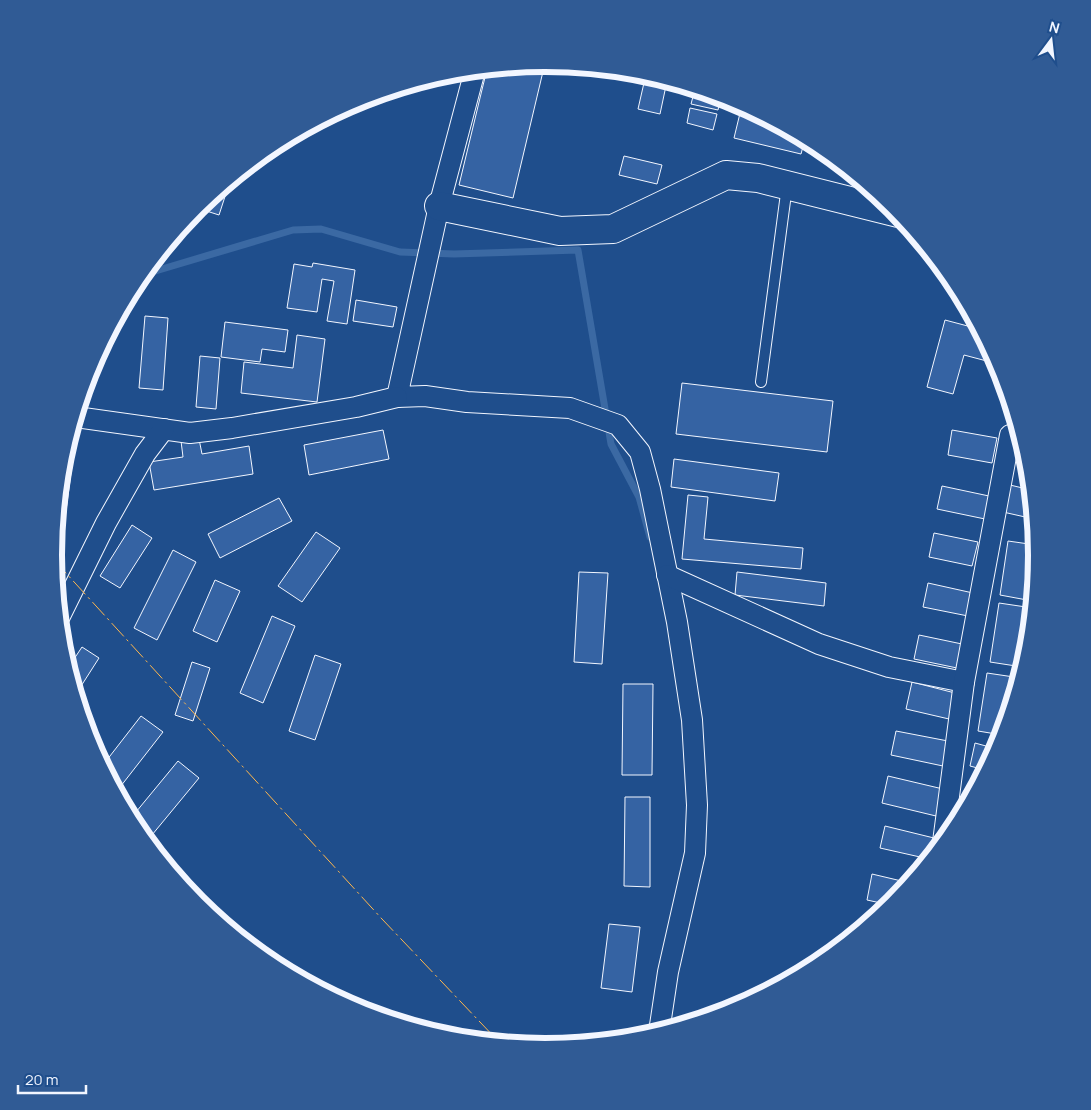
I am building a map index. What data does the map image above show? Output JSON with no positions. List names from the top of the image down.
{
  "scale_bar": "20 m",
  "north": "top"
}
